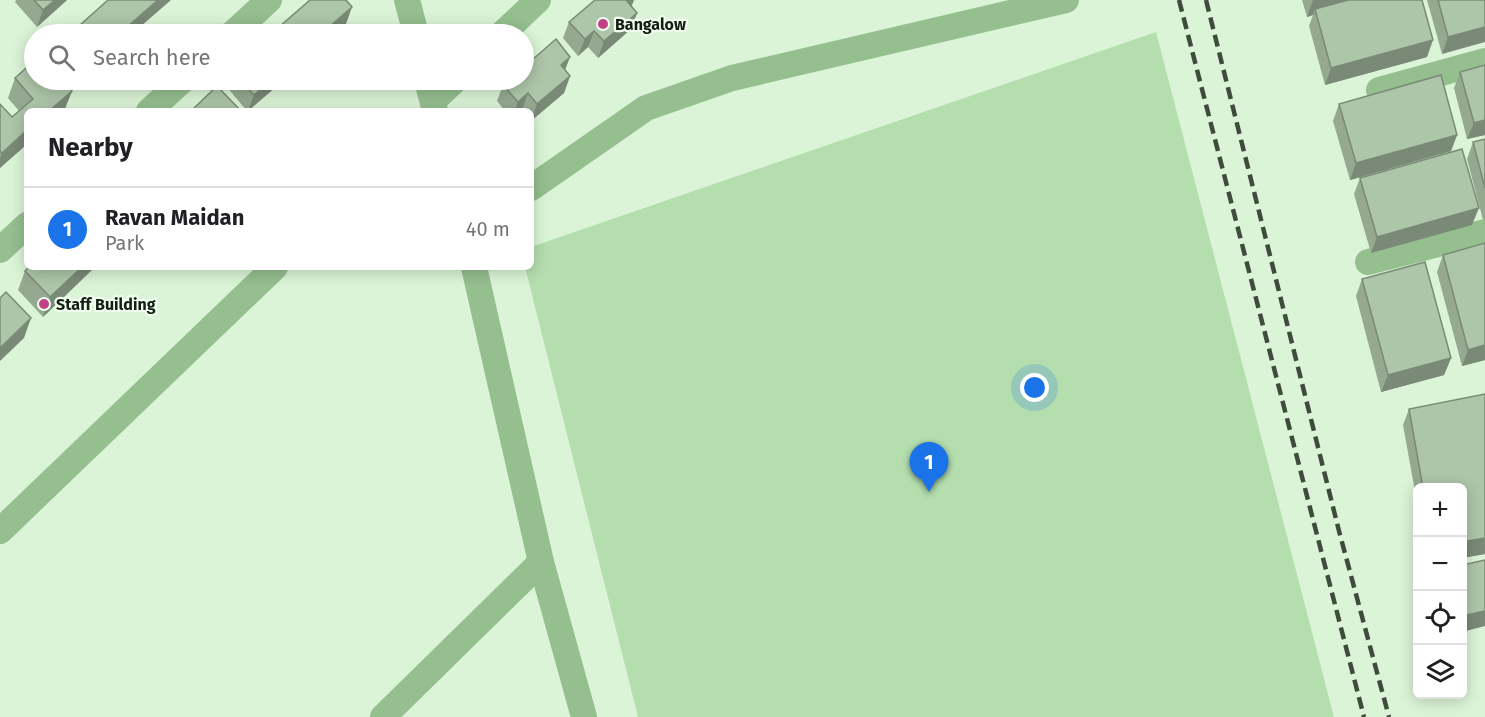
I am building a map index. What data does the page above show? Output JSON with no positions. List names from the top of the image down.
{
  "places": ["Bangalow", "Staff Building"],
  "page": {
    "search": "Search here",
    "heading": "Nearby",
    "list": [
      {
        "mark": "1",
        "name": "Ravan Maidan",
        "note": "Park",
        "value": "40 m"
      }
    ],
    "pins": "1",
    "map_buttons": ["+", "−"]
  }
}
